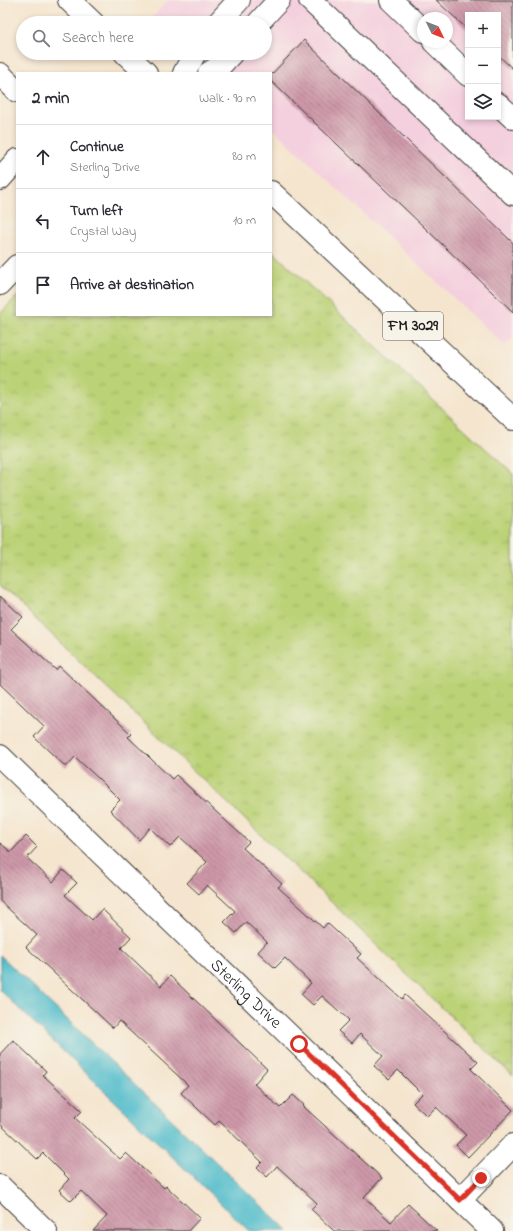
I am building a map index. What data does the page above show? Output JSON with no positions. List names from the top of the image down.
{
  "streets": {
    "street": ["FM 3029", "Sterling Drive"]
  },
  "north": "bottom right",
  "page": {
    "map_buttons": ["+", "−"],
    "search": "Search here",
    "heading": ["2 min", "Walk · 90 m"],
    "list": [
      ["Continue", "Sterling Drive", "80 m"],
      ["Turn left", "Crystal Way", "10 m"],
      "Arrive at destination"
    ]
  }
}
